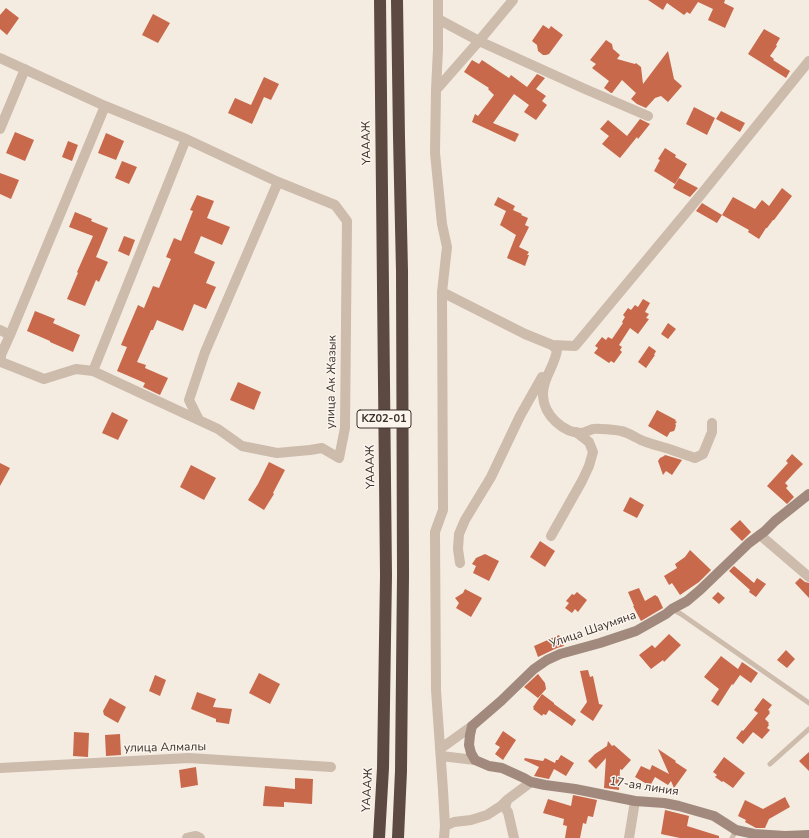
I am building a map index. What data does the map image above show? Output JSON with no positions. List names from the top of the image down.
{
  "streets": {
    "highway": ["ҮАААЖ", "KZ02-01"],
    "street": [
      "улица Ак Жазык",
      "Улица Шаумяна",
      "улица Алмалы",
      "17-ая линия"
    ]
  }
}
